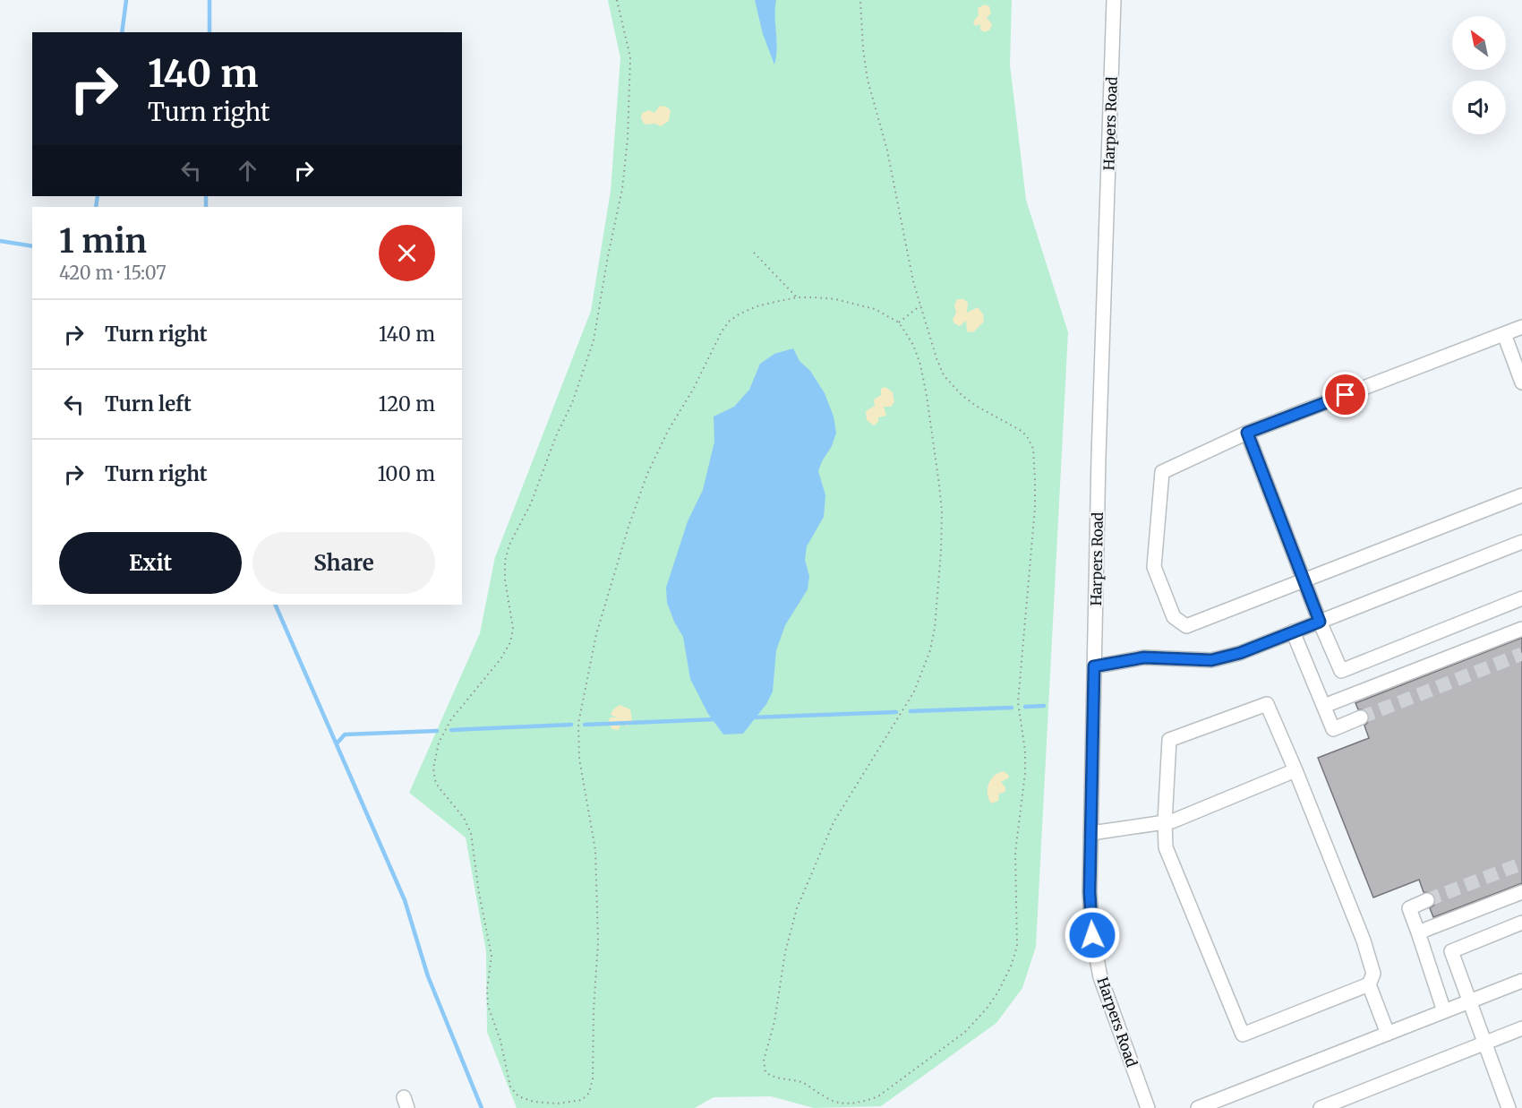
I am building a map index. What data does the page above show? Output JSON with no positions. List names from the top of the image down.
{
  "streets": {
    "street": ["Harpers Road"]
  },
  "north": "top left",
  "page": {
    "turn": ["140 m", "Turn right"],
    "heading": ["1 min", "420 m · 15:07"],
    "list": [
      {
        "name": "Turn right",
        "value": "140 m"
      },
      {
        "name": "Turn left",
        "value": "120 m"
      },
      {
        "name": "Turn right",
        "value": "100 m"
      }
    ],
    "buttons": ["Exit", "Share"]
  }
}
